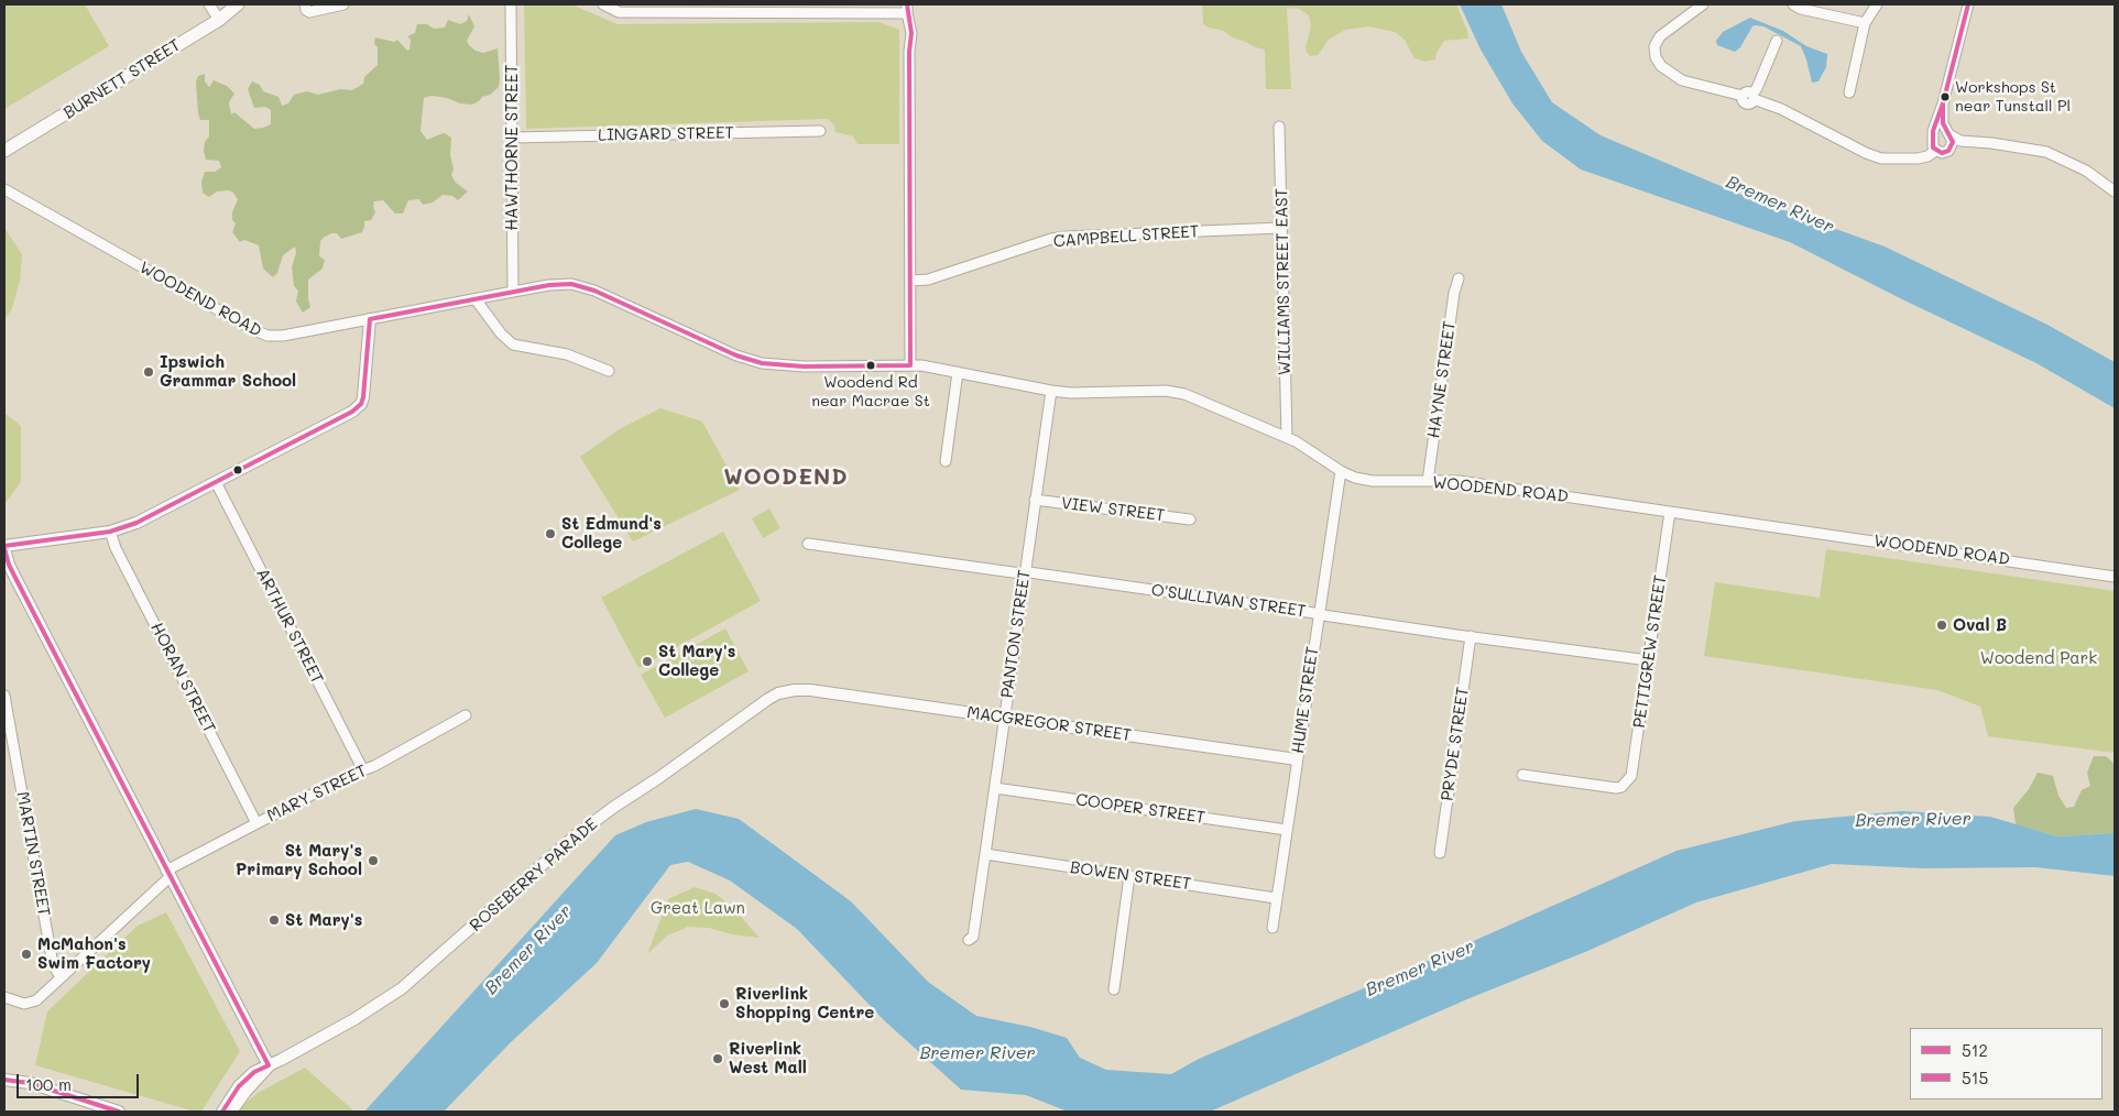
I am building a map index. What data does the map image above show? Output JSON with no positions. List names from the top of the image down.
{
  "streets": {
    "main road": ["BURNETT STREET"],
    "street": [
      "LINGARD STREET",
      "HAWTHORNE STREET",
      "CAMPBELL STREET",
      "WILLIAMS STREET EAST",
      "WOODEND ROAD",
      "HAYNE STREET",
      "VIEW STREET",
      "O'SULLIVAN STREET",
      "ARTHUR STREET",
      "PANTON STREET",
      "PETTIGREW STREET",
      "HORAN STREET",
      "HUME STREET",
      "MACGREGOR STREET",
      "PRYDE STREET",
      "MARY STREET",
      "COOPER STREET",
      "MARTIN STREET",
      "ROSEBERRY PARADE",
      "BOWEN STREET"
    ]
  },
  "crossings": [
    ["LINGARD STREET", "HAWTHORNE STREET"],
    ["HAWTHORNE STREET", "WOODEND ROAD"],
    ["CAMPBELL STREET", "WILLIAMS STREET EAST"],
    ["WILLIAMS STREET EAST", "WOODEND ROAD"],
    ["WOODEND ROAD", "HAYNE STREET"],
    ["WOODEND ROAD", "PANTON STREET"],
    ["WOODEND ROAD", "PETTIGREW STREET"],
    ["WOODEND ROAD", "HUME STREET"],
    ["VIEW STREET", "PANTON STREET"],
    ["O'SULLIVAN STREET", "PANTON STREET"],
    ["O'SULLIVAN STREET", "PETTIGREW STREET"],
    ["O'SULLIVAN STREET", "HUME STREET"],
    ["O'SULLIVAN STREET", "PRYDE STREET"],
    ["ARTHUR STREET", "MARY STREET"],
    ["PANTON STREET", "MACGREGOR STREET"],
    ["PANTON STREET", "COOPER STREET"],
    ["PANTON STREET", "BOWEN STREET"],
    ["HORAN STREET", "MARY STREET"],
    ["HUME STREET", "MACGREGOR STREET"],
    ["HUME STREET", "COOPER STREET"],
    ["HUME STREET", "BOWEN STREET"],
    ["MACGREGOR STREET", "ROSEBERRY PARADE"],
    ["MARY STREET", "MARTIN STREET"]
  ],
  "districts": ["WOODEND"],
  "water": ["Bremer River"],
  "parks": ["Woodend Park", "Great Lawn"],
  "places": [
    "Workshops St near Tunstall Pl",
    "Woodend Rd near Macrae St",
    "Ipswich Grammar School",
    "St Edmund's College",
    "Oval B",
    "St Mary's College",
    "St Mary's Primary School",
    "St Mary's",
    "McMahon's Swim Factory",
    "Riverlink Shopping Centre",
    "Riverlink West Mall"
  ],
  "lines": ["transit line 512", "transit line 515"],
  "legend": ["512", "515"],
  "scale_bar": "100 m"
}
